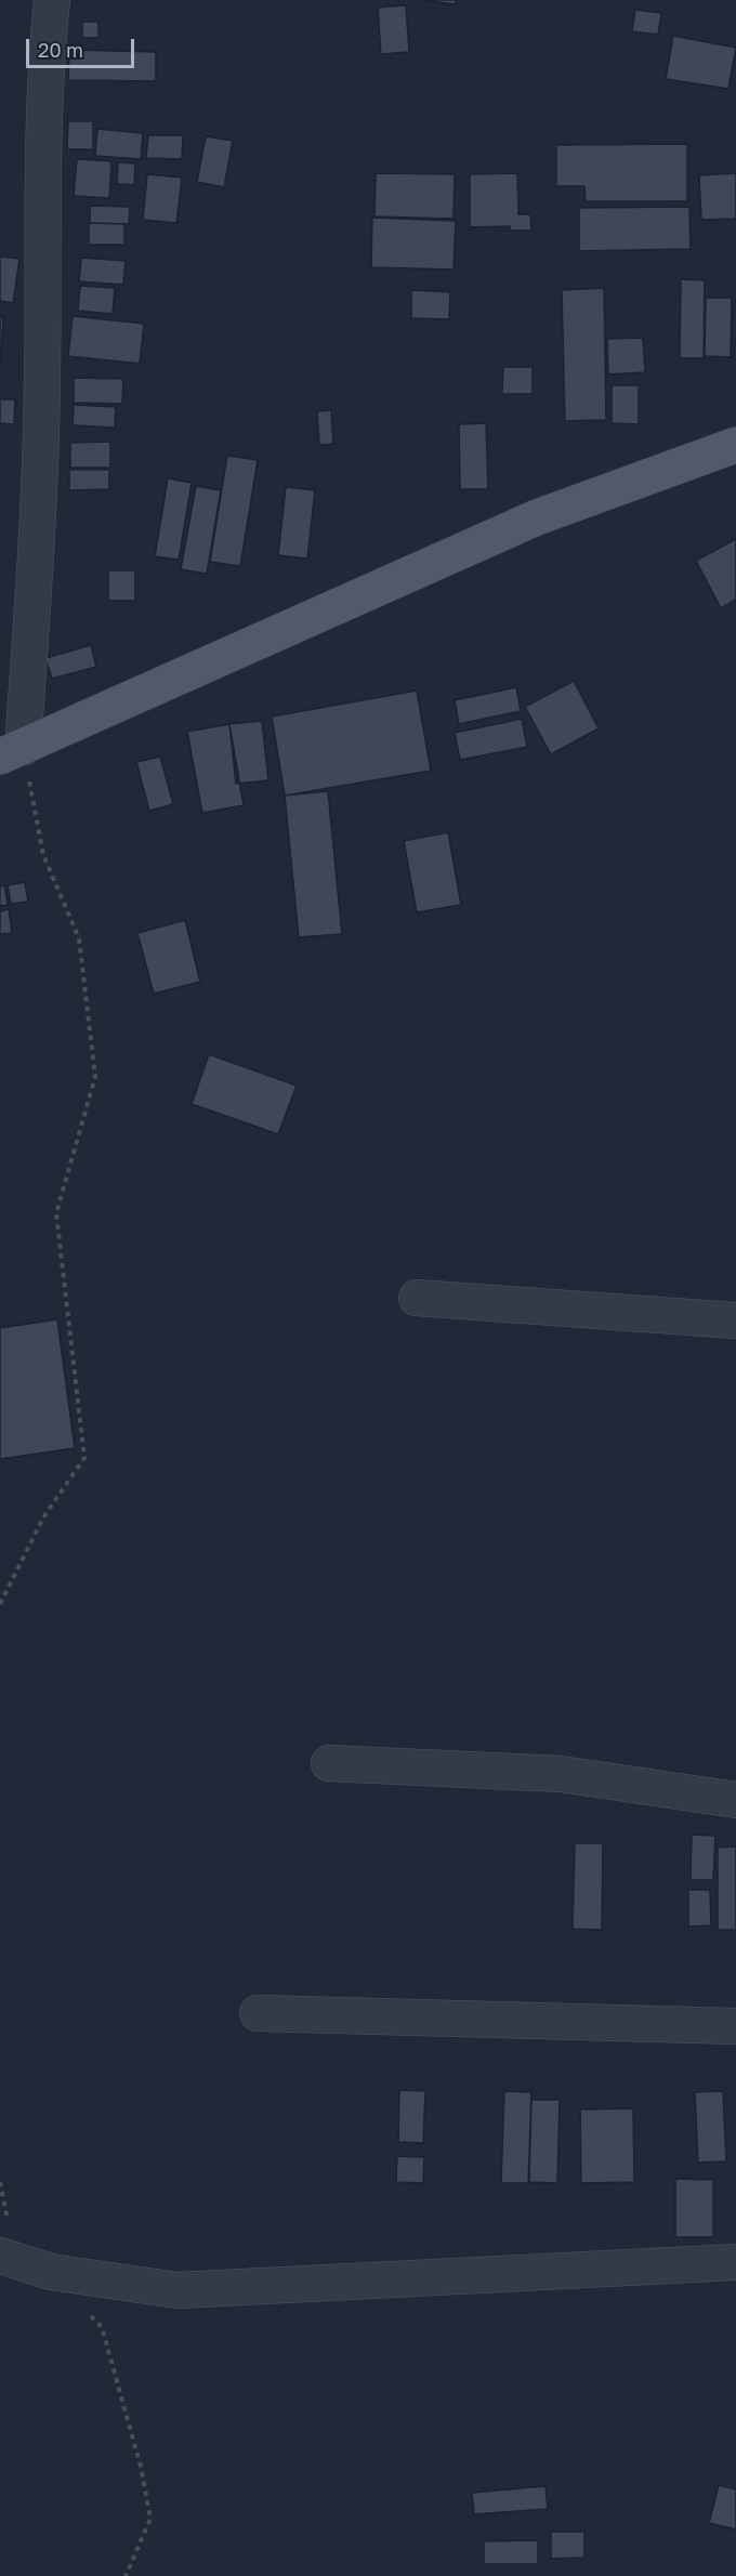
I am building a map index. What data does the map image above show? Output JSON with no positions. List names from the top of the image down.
{
  "scale_bar": "20 m"
}
